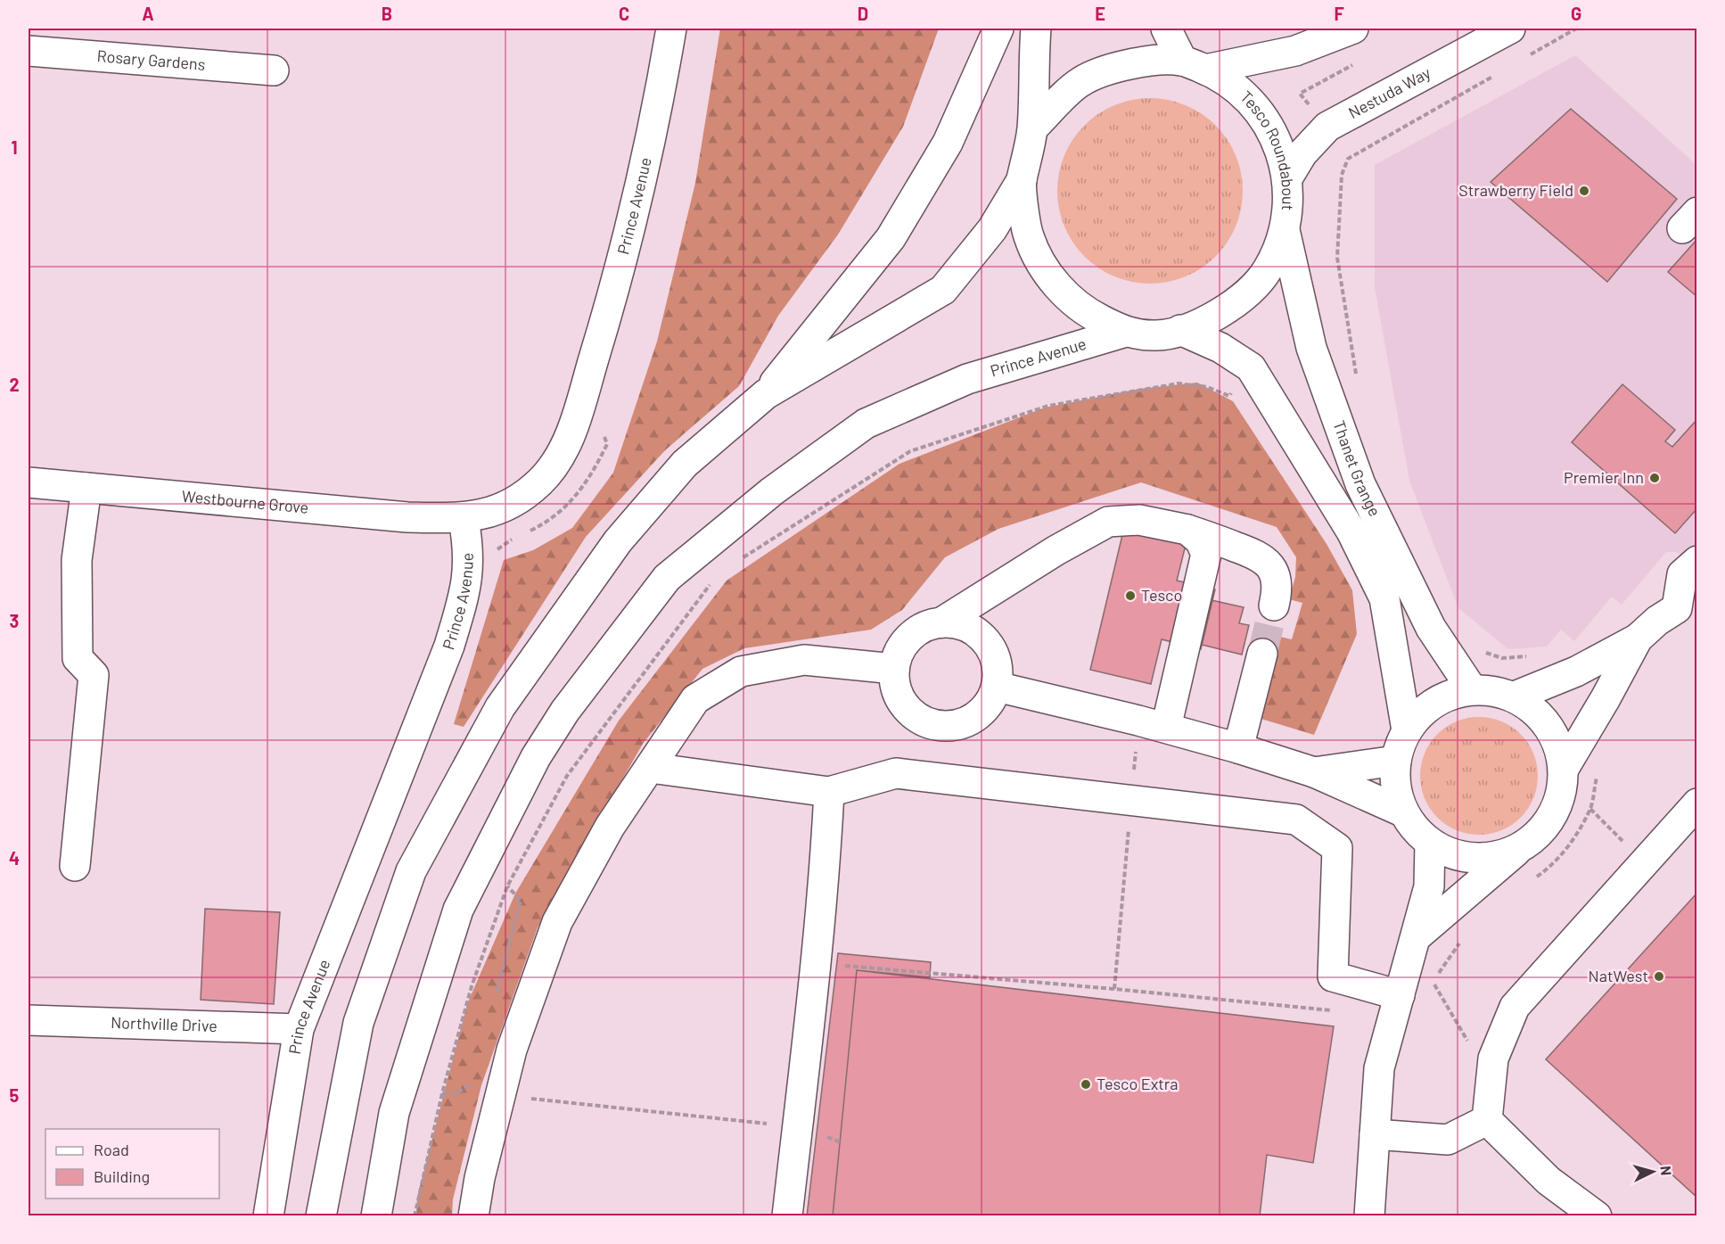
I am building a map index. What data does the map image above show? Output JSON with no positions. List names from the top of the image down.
{
  "streets": {
    "main road": [
      "Rosary Gardens",
      "Nestuda Way",
      "Tesco Roundabout",
      "Prince Avenue",
      "Thanet Grange",
      "Westbourne Grove",
      "Northville Drive"
    ]
  },
  "crossings": [
    ["Nestuda Way", "Tesco Roundabout"],
    ["Tesco Roundabout", "Prince Avenue"],
    ["Tesco Roundabout", "Thanet Grange"],
    ["Prince Avenue", "Westbourne Grove"],
    ["Prince Avenue", "Northville Drive"]
  ],
  "places": [
    "Strawberry Field",
    "Premier Inn",
    "Tesco",
    "NatWest",
    "Tesco Extra"
  ],
  "legend": ["Road", "Building"],
  "north": "right",
  "grid": {
    "columns": [
      "A",
      "B",
      "C",
      "D",
      "E",
      "F",
      "G"
    ],
    "rows": [
      "1",
      "2",
      "3",
      "4",
      "5"
    ]
  }
}
